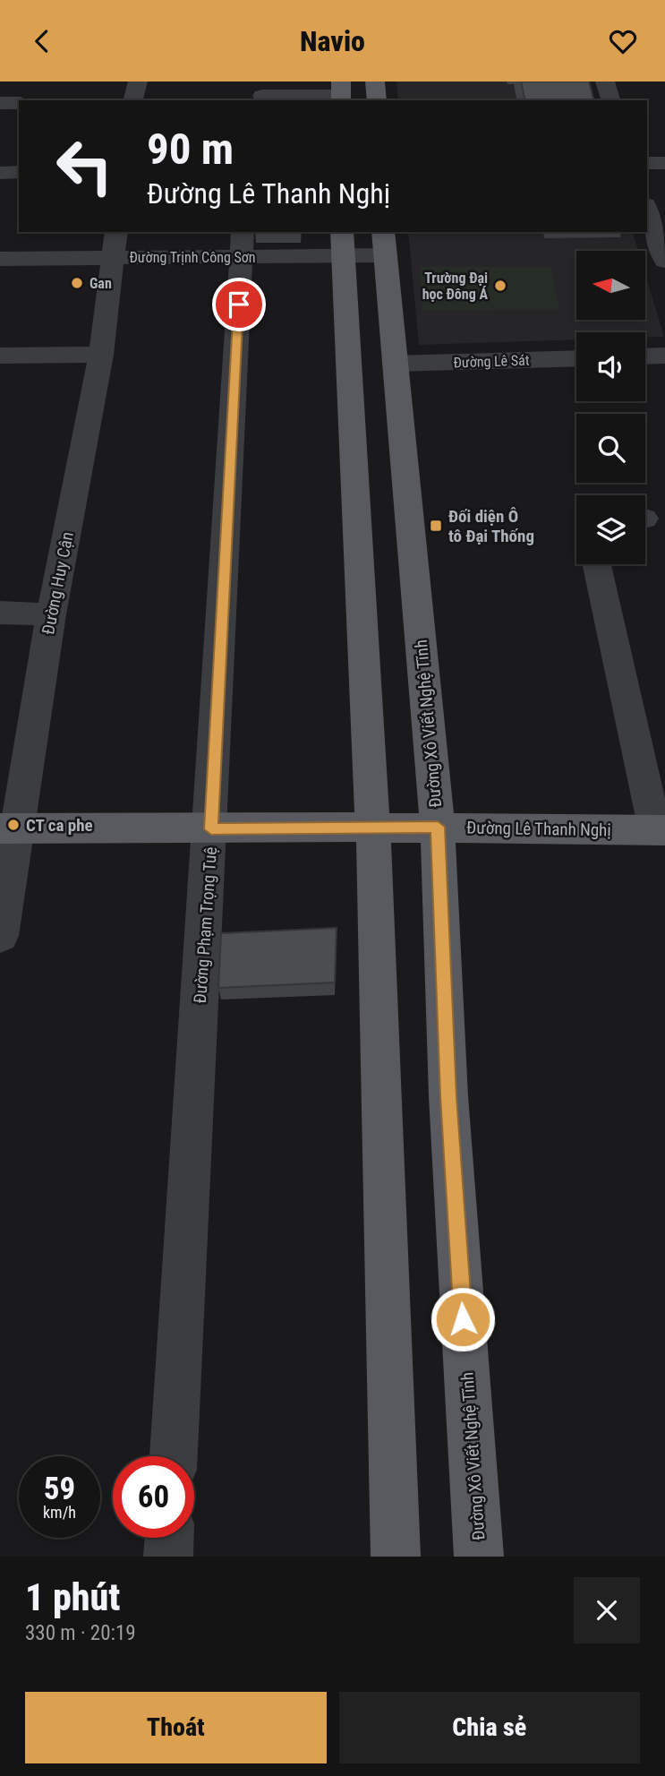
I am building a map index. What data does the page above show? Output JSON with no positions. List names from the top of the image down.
{
  "streets": {
    "main road": ["Đường Xô Viết Nghệ Tĩnh", "Đường Lê Thanh Nghị"],
    "street": [
      "Đường Trịnh Công Sơn",
      "Đường Lê Sát",
      "Đường Huy Cận",
      "Đường Phạm Trọng Tuệ"
    ]
  },
  "crossings": [
    ["Đường Trịnh Công Sơn", "Đường Huy Cận"],
    ["Đường Trịnh Công Sơn", "Đường Xô Viết Nghệ Tĩnh"],
    ["Đường Trịnh Công Sơn", "Đường Phạm Trọng Tuệ"],
    ["Đường Lê Sát", "Đường Xô Viết Nghệ Tĩnh"],
    ["Đường Huy Cận", "Đường Lê Thanh Nghị"],
    ["Đường Xô Viết Nghệ Tĩnh", "Đường Lê Thanh Nghị"],
    ["Đường Lê Thanh Nghị", "Đường Phạm Trọng Tuệ"]
  ],
  "places": {
    "other": ["Gan", "Trường Đại học Đông Á", "CT ca phe"],
    "transit": ["Đối diện Ô tô Đại Thống"]
  },
  "north": "left",
  "page": {
    "header": "Navio",
    "turn": ["90 m", "Đường Lê Thanh Nghị"],
    "speed": "59 km/h",
    "limit": "60",
    "heading": ["1 phút", "330 m · 20:19"],
    "buttons": ["Thoát", "Chia sẻ"]
  }
}
